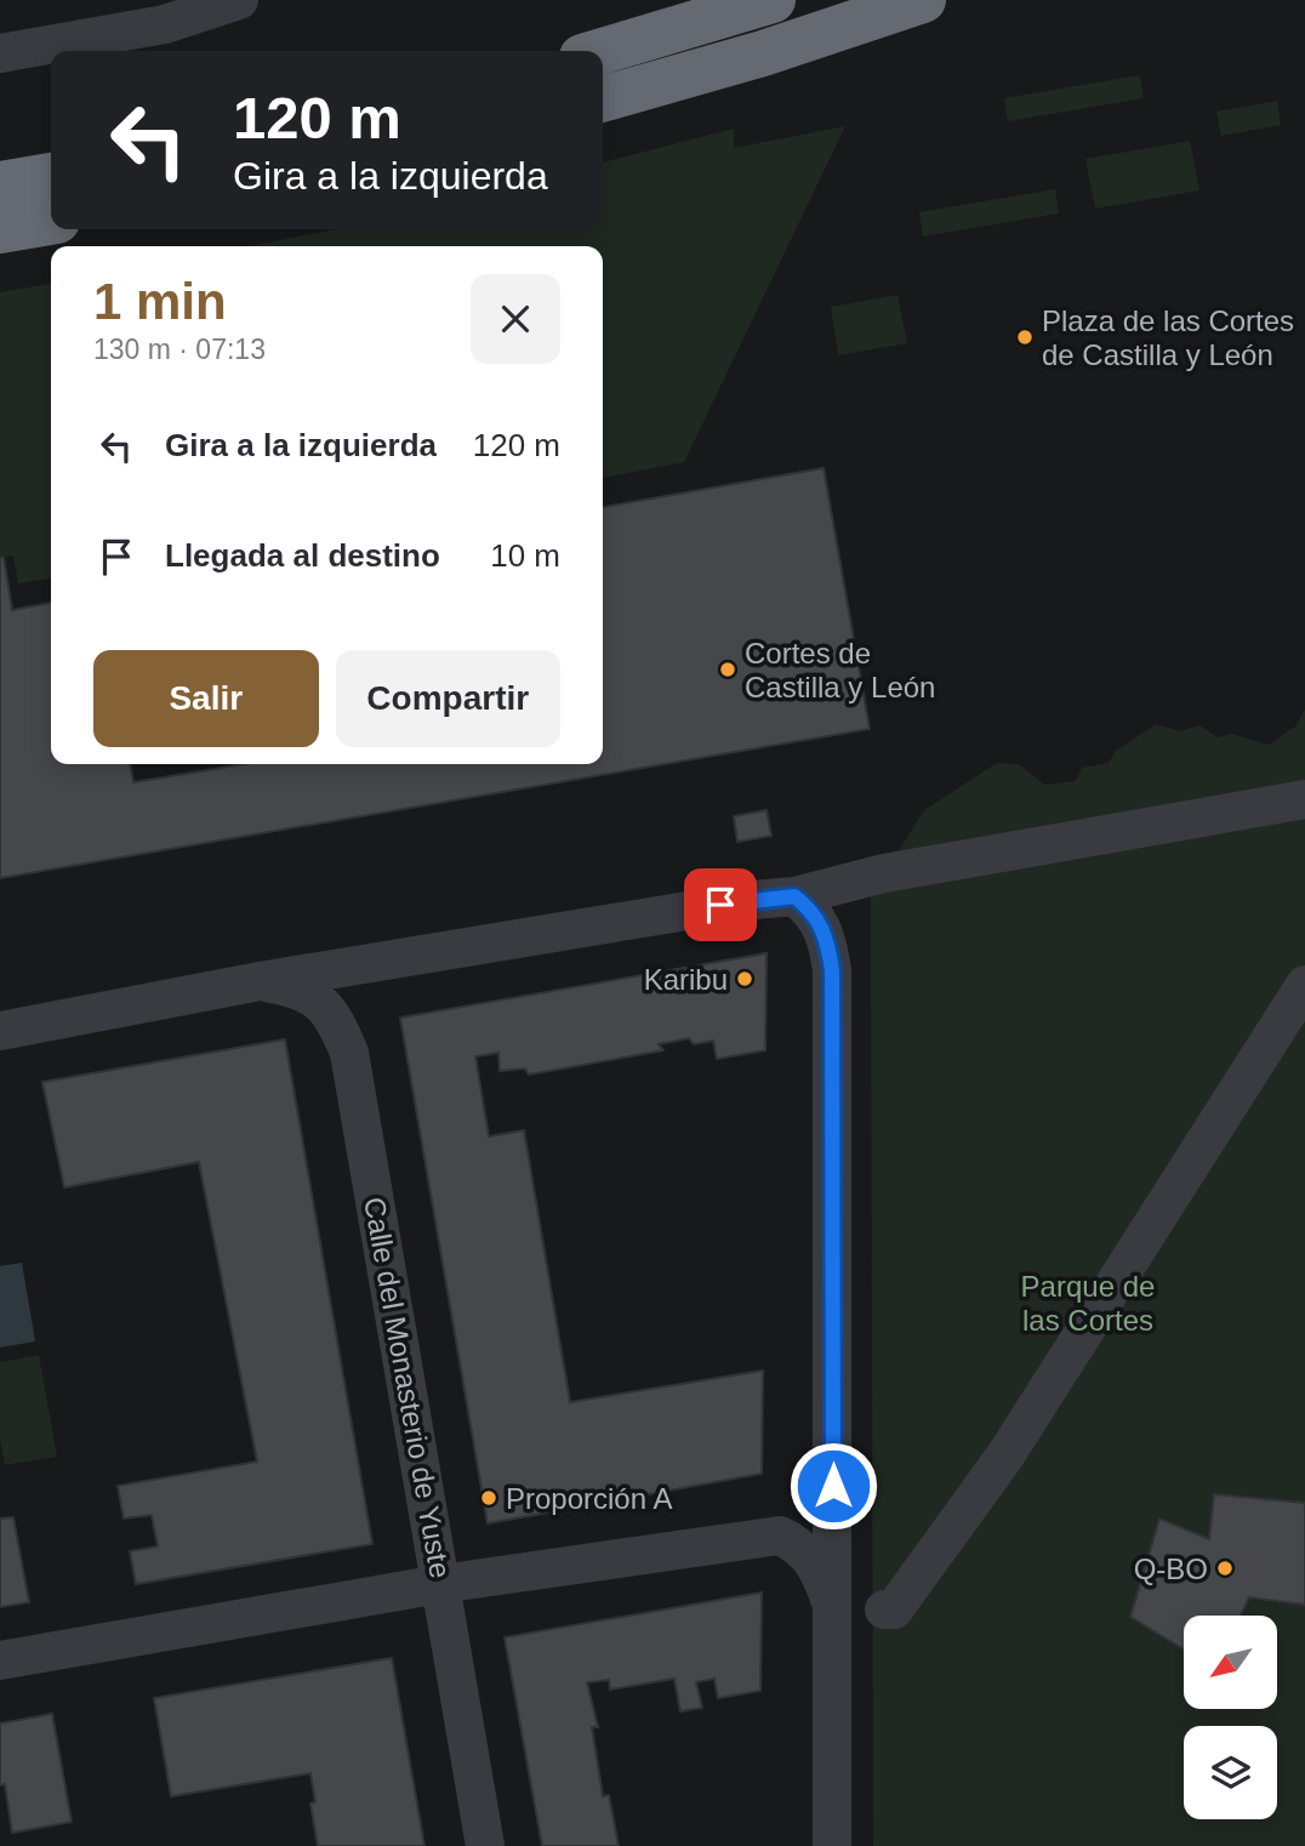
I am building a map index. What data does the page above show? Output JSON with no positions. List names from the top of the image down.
{
  "streets": {
    "street": ["Calle del Monasterio de Yuste"]
  },
  "parks": ["Parque de las Cortes"],
  "places": [
    "Plaza de las Cortes de Castilla y León",
    "Cortes de Castilla y León",
    "Karibu",
    "Proporción A",
    "Q-BO"
  ],
  "north": "bottom left",
  "page": {
    "turn": ["120 m", "Gira a la izquierda"],
    "heading": ["1 min", "130 m · 07:13"],
    "list": [
      {
        "name": "Gira a la izquierda",
        "value": "120 m"
      },
      {
        "name": "Llegada al destino",
        "value": "10 m"
      }
    ],
    "buttons": ["Salir", "Compartir"]
  }
}
